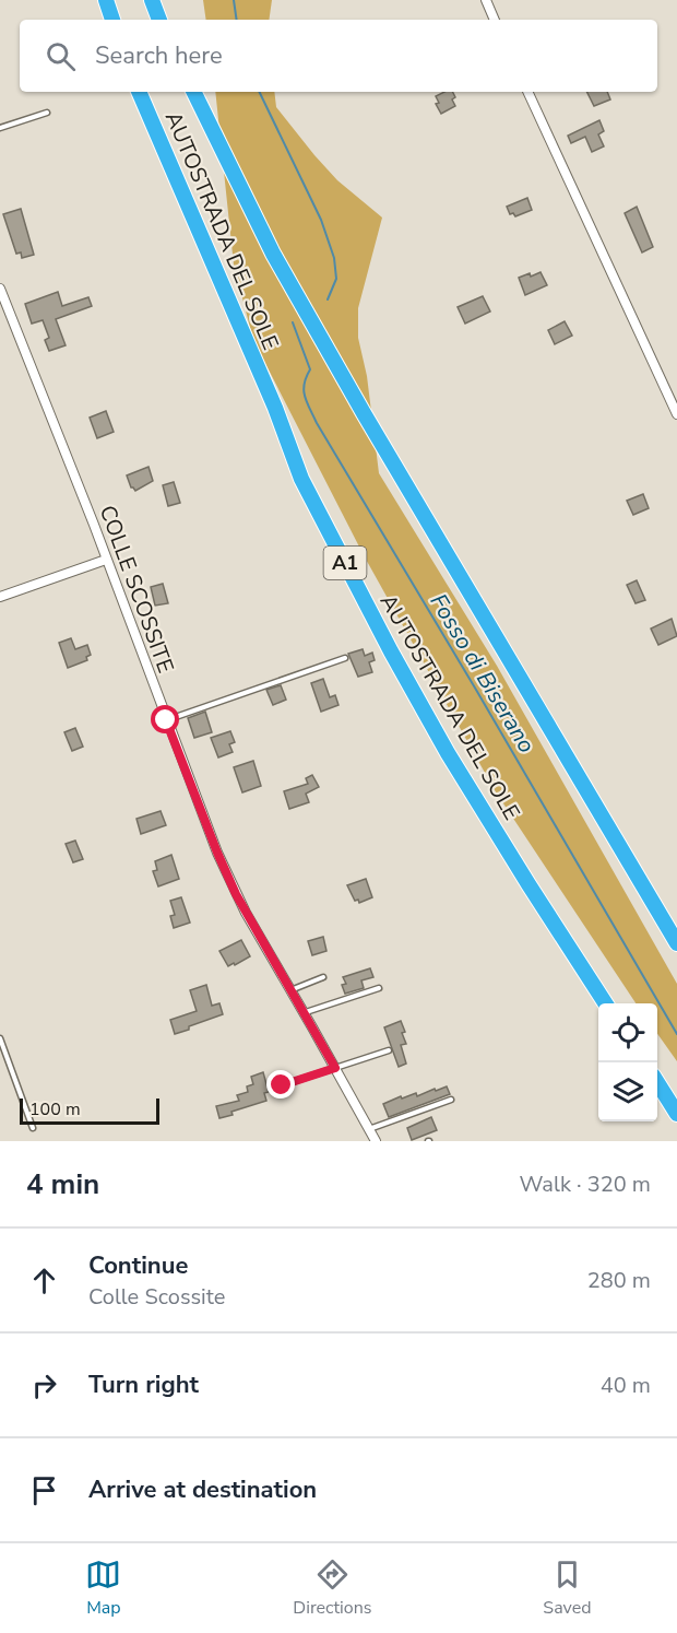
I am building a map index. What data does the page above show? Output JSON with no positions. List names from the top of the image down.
{
  "streets": {
    "highway": ["AUTOSTRADA DEL SOLE", "A1"],
    "street": ["COLLE SCOSSITE"]
  },
  "water": ["Fosso di Biserano"],
  "scale_bar": "100 m",
  "page": {
    "search": "Search here",
    "scale": "100 m",
    "heading": ["4 min", "Walk · 320 m"],
    "list": [
      ["Continue", "Colle Scossite", "280 m"],
      ["Turn right", "40 m"],
      "Arrive at destination"
    ],
    "nav": ["Map", "Directions", "Saved"]
  }
}
